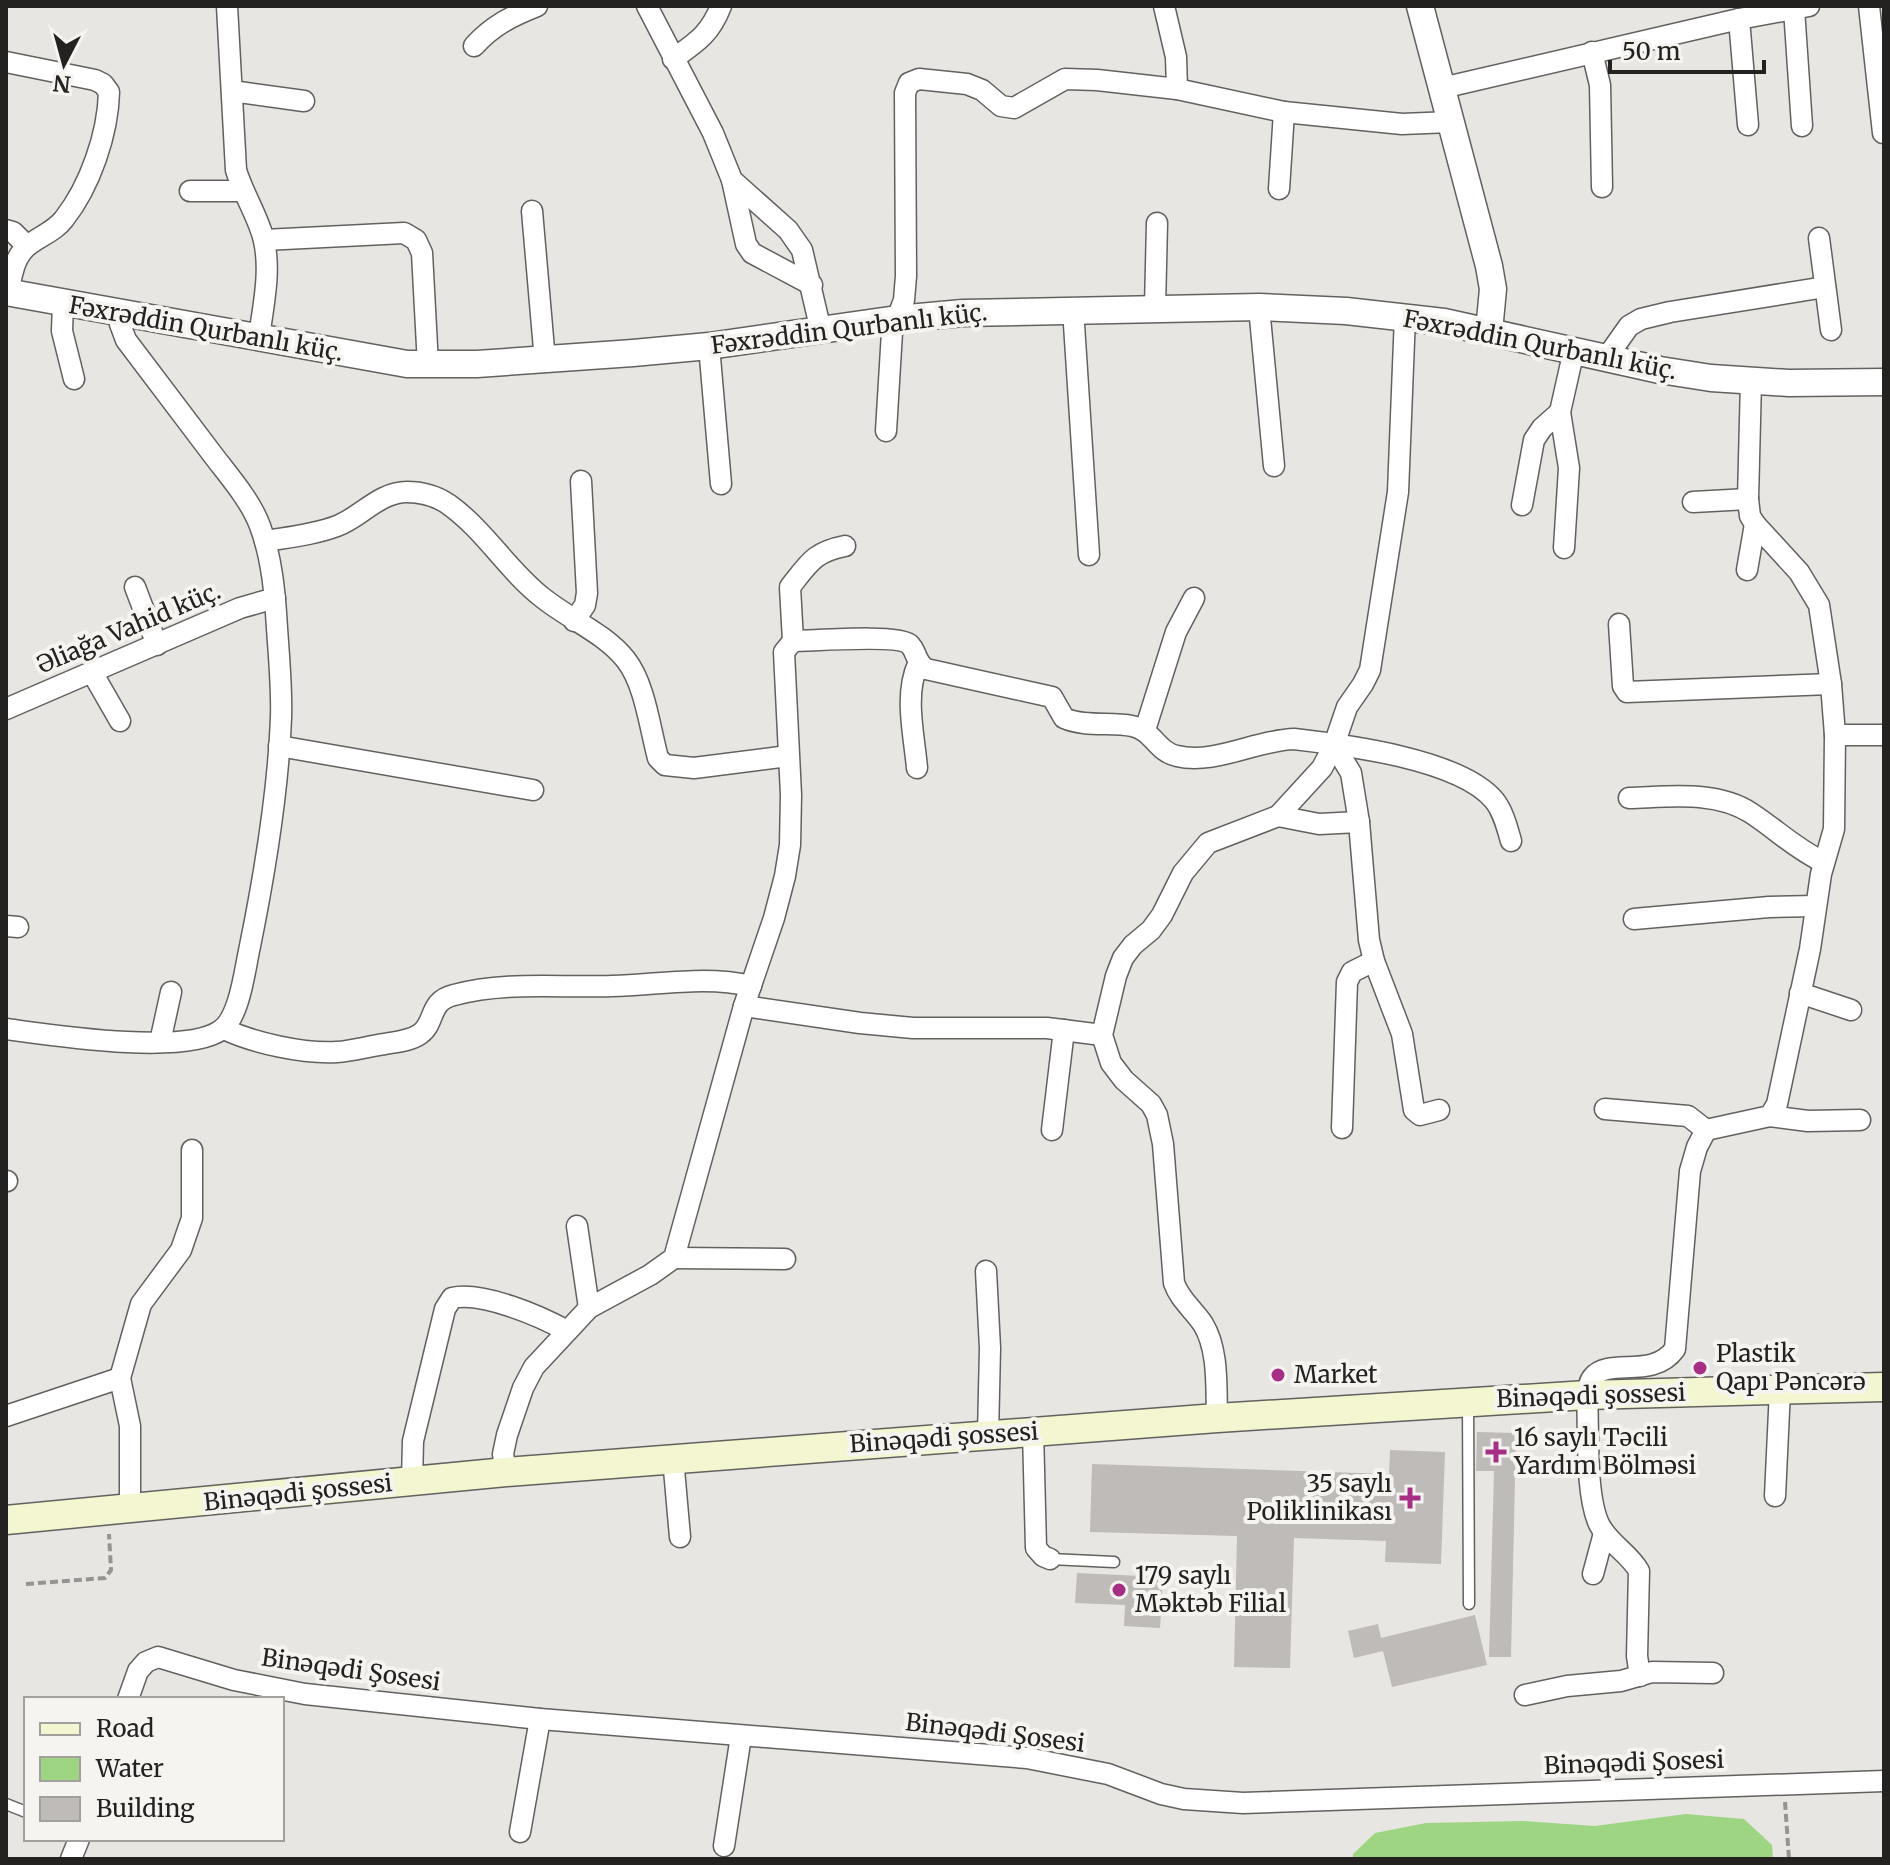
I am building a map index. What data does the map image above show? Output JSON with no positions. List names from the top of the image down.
{
  "streets": {
    "main road": ["Binəqədi şossesi"],
    "street": ["Fəxrəddin Qurbanlı küç.", "Əliağa Vahid küç.", "Binəqədi Şosesi"]
  },
  "places": {
    "other": ["Plastik Qapı Pəncərə", "Market", "179 saylı Məktəb Filial"],
    "health": ["16 saylı Təcili Yardım Bölməsi", "35 saylı Poliklinikası"]
  },
  "legend": ["Road", "Water", "Building"],
  "scale_bar": "50 m",
  "north": "bottom"
}
